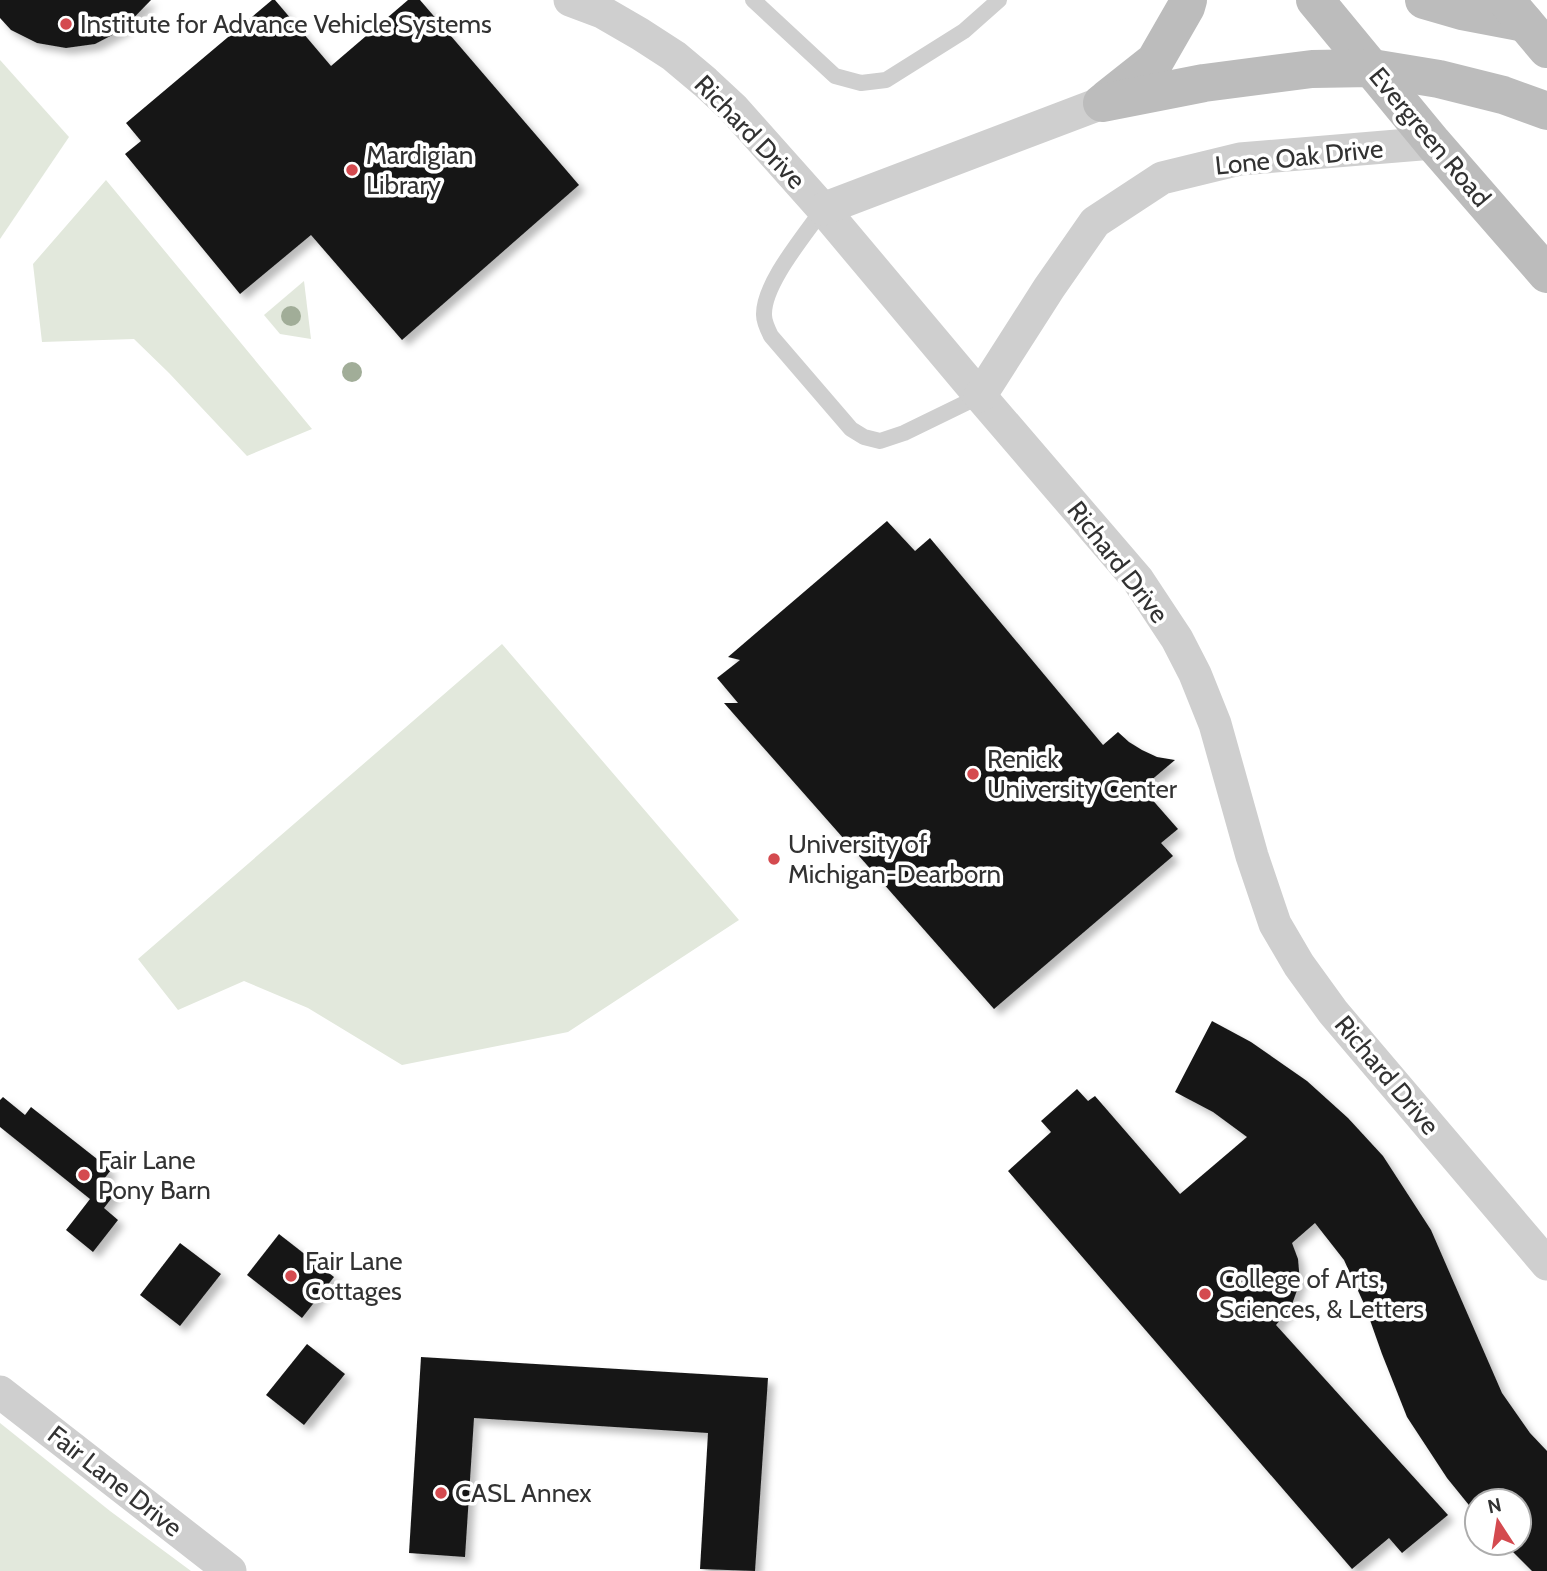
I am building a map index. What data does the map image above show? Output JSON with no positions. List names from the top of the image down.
{
  "streets": {
    "street": [
      "Richard Drive",
      "Evergreen Road",
      "Lone Oak Drive",
      "Fair Lane Drive"
    ]
  },
  "crossings": [
    ["Richard Drive", "Lone Oak Drive"],
    ["Evergreen Road", "Lone Oak Drive"]
  ],
  "places": [
    "Institute for Advance Vehicle Systems",
    "Mardigian Library",
    "Renick University Center",
    "University of Michigan-Dearborn",
    "Fair Lane Pony Barn",
    "Fair Lane Cottages",
    "College of Arts, Sciences, & Letters",
    "CASL Annex"
  ],
  "north": "top"
}
